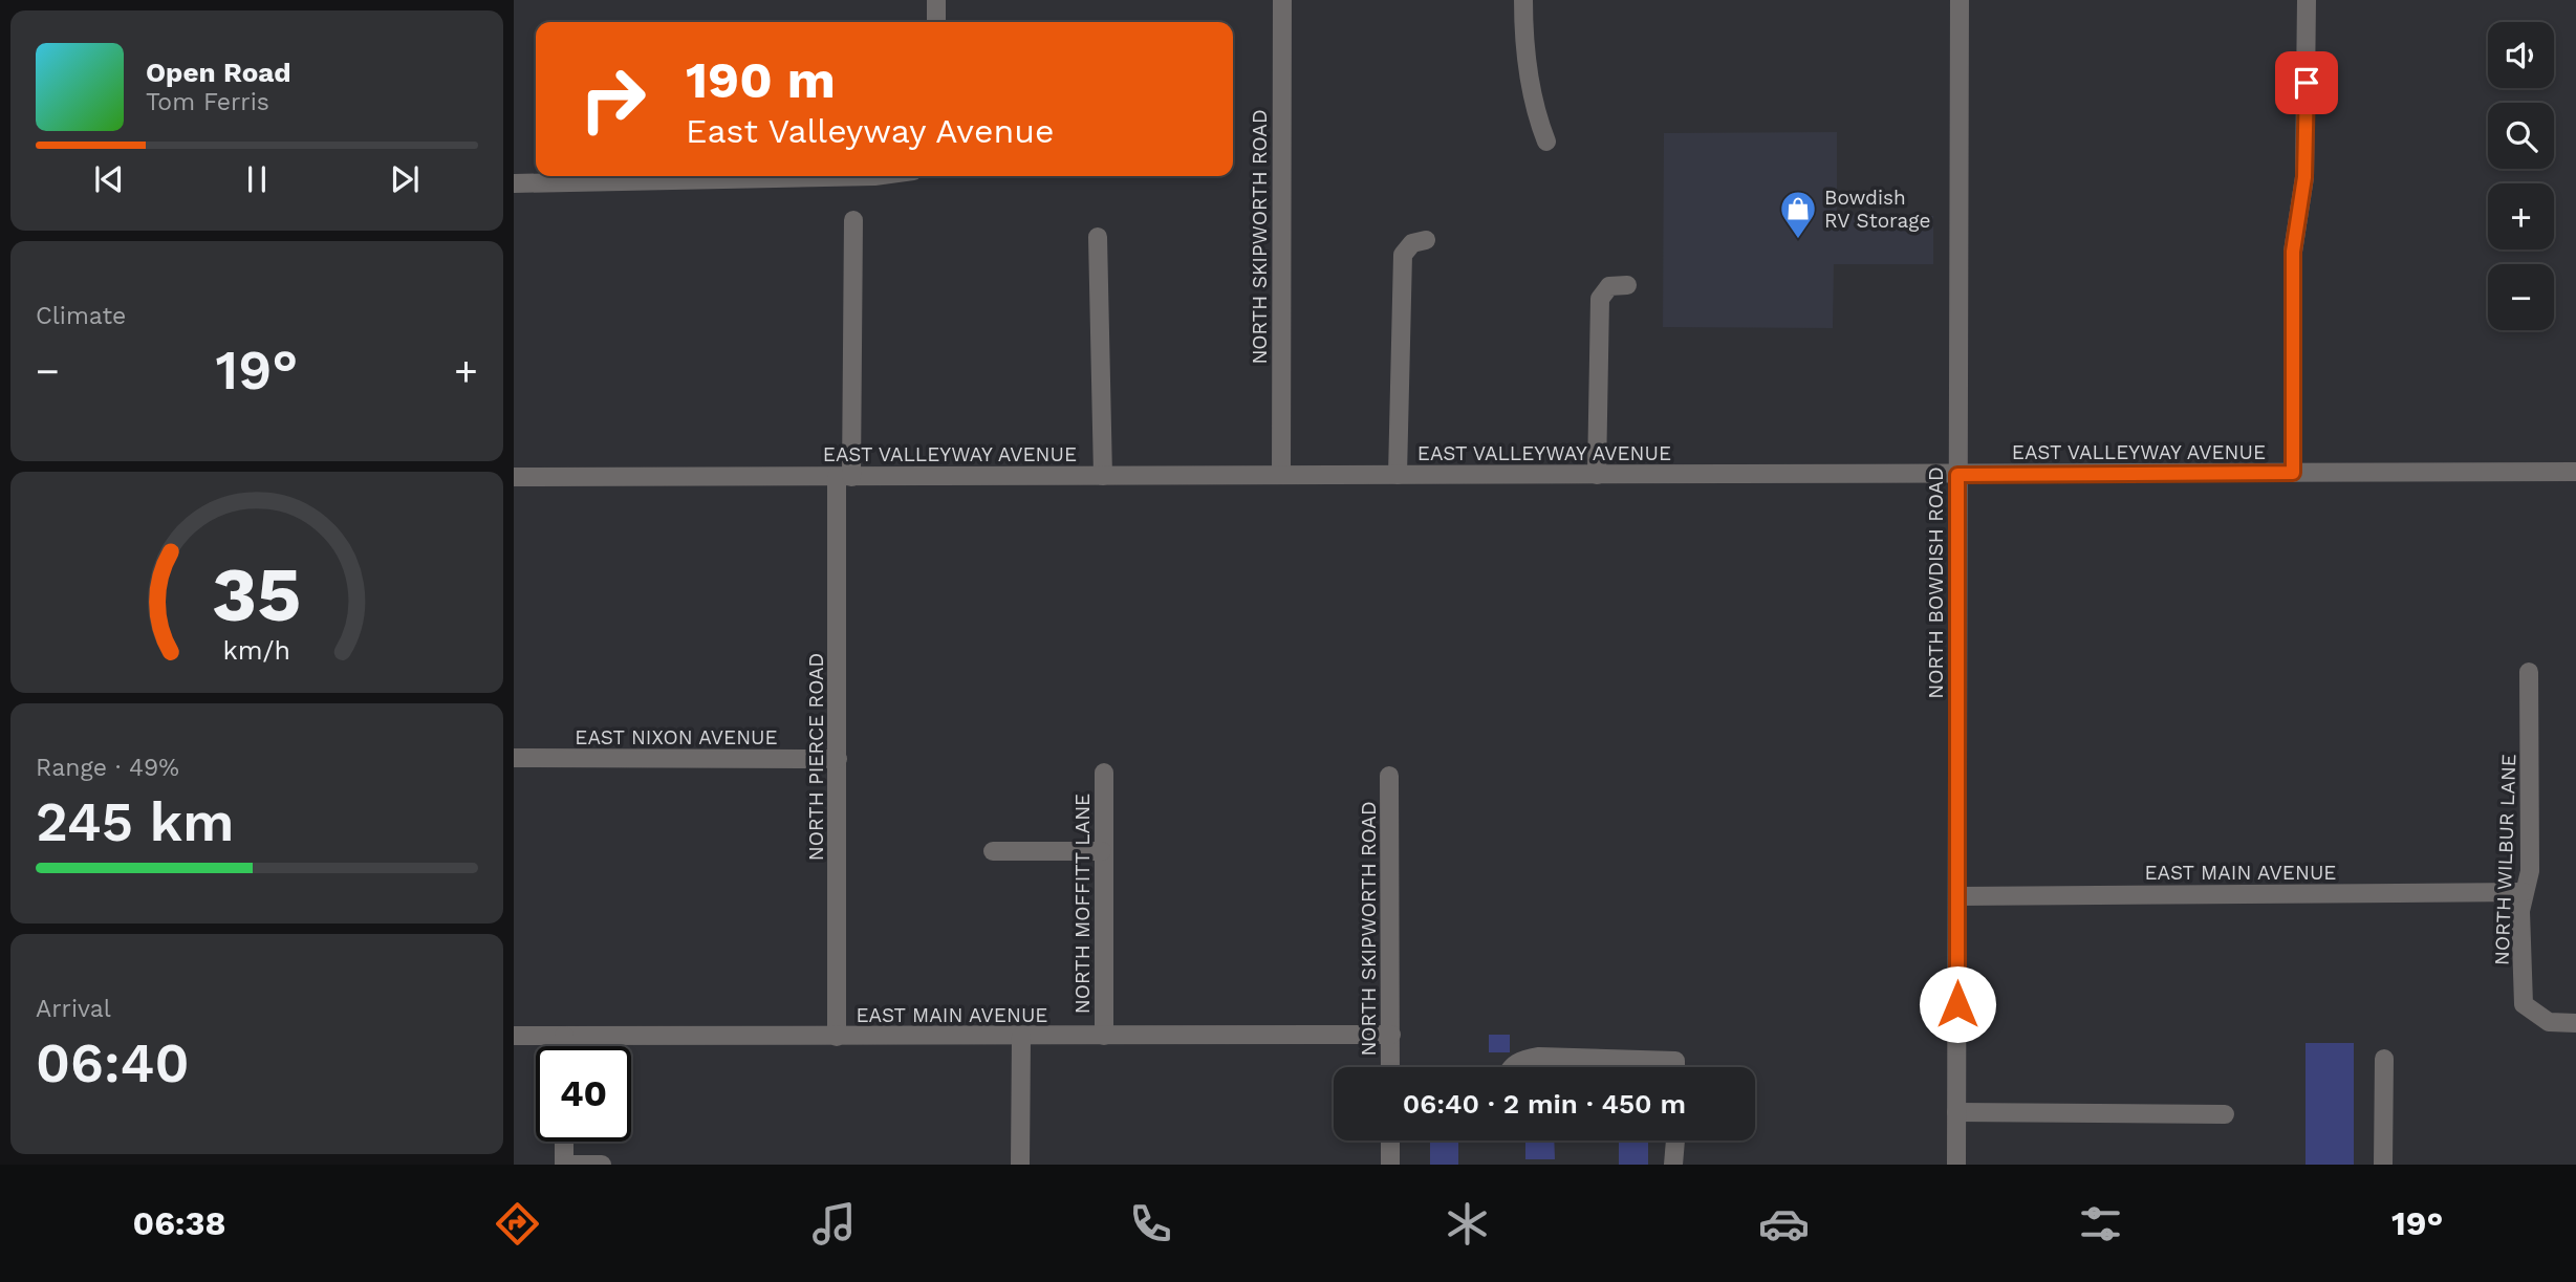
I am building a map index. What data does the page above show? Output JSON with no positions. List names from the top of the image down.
{
  "streets": {
    "street": [
      "NORTH SKIPWORTH ROAD",
      "EAST VALLEYWAY AVENUE",
      "NORTH BOWDISH ROAD",
      "EAST NIXON AVENUE",
      "NORTH PIERCE ROAD",
      "NORTH WILBUR LANE",
      "EAST MAIN AVENUE",
      "NORTH MOFFITT LANE"
    ]
  },
  "crossings": [
    ["NORTH SKIPWORTH ROAD", "EAST VALLEYWAY AVENUE"],
    ["NORTH SKIPWORTH ROAD", "EAST MAIN AVENUE"],
    ["EAST VALLEYWAY AVENUE", "NORTH BOWDISH ROAD"],
    ["EAST VALLEYWAY AVENUE", "NORTH PIERCE ROAD"],
    ["NORTH BOWDISH ROAD", "EAST MAIN AVENUE"],
    ["EAST NIXON AVENUE", "NORTH PIERCE ROAD"],
    ["NORTH PIERCE ROAD", "EAST MAIN AVENUE"],
    ["NORTH WILBUR LANE", "EAST MAIN AVENUE"],
    ["EAST MAIN AVENUE", "NORTH MOFFITT LANE"]
  ],
  "places": {
    "shop": ["Bowdish RV Storage"]
  },
  "page": {
    "map_buttons": ["+", "−"],
    "turn": ["190 m", "East Valleyway Avenue"],
    "song": ["Open Road", "Tom Ferris"],
    "tile": [
      "Climate",
      ["Range · 49%", "245 km"],
      ["Arrival", "06:40"]
    ],
    "heat": ["−", "19°", "+"],
    "limit": "40",
    "trip": "06:40 · 2 min · 450 m",
    "tabs": ["06:38", "19°"],
    "gauge": ["35", "km/h"]
  }
}
